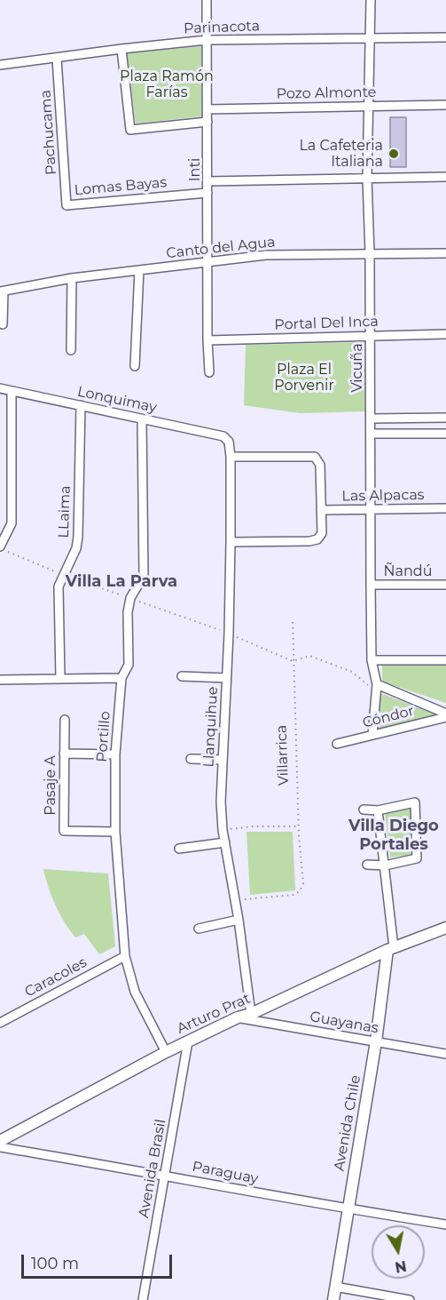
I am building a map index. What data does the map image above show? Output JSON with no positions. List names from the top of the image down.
{
  "streets": {
    "main road": ["Arturo Prat", "Avenida Chile"],
    "street": [
      "Parinacota",
      "Pozo Almonte",
      "Pachucama",
      "Inti",
      "Lomas Bayas",
      "Canto del Agua",
      "Portal Del Inca",
      "Vicuña",
      "Lonquimay",
      "Las Alpacas",
      "LLaima",
      "Ñandú",
      "Cóndor",
      "Llanquihue",
      "Portillo",
      "Pasaje A",
      "Caracoles",
      "Guayanas",
      "Avenida Brasil",
      "Paraguay"
    ],
    "path": ["Villarrica"]
  },
  "crossings": [
    ["Parinacota", "Pachucama"],
    ["Parinacota", "Inti"],
    ["Parinacota", "Vicuña"],
    ["Pozo Almonte", "Inti"],
    ["Pozo Almonte", "Vicuña"],
    ["Pachucama", "Lomas Bayas"],
    ["Inti", "Lomas Bayas"],
    ["Inti", "Canto del Agua"],
    ["Inti", "Portal Del Inca"],
    ["Canto del Agua", "Vicuña"],
    ["Portal Del Inca", "Vicuña"],
    ["Vicuña", "Las Alpacas"],
    ["Vicuña", "Ñandú"],
    ["Vicuña", "Cóndor"],
    ["Lonquimay", "LLaima"],
    ["Lonquimay", "Llanquihue"],
    ["Lonquimay", "Portillo"],
    ["Llanquihue", "Villarrica"],
    ["Llanquihue", "Arturo Prat"],
    ["Portillo", "Pasaje A"],
    ["Portillo", "Caracoles"],
    ["Portillo", "Arturo Prat"],
    ["Arturo Prat", "Guayanas"],
    ["Arturo Prat", "Avenida Chile"],
    ["Arturo Prat", "Avenida Brasil"],
    ["Guayanas", "Avenida Chile"],
    ["Avenida Chile", "Paraguay"],
    ["Avenida Brasil", "Paraguay"]
  ],
  "districts": ["Villa La Parva", "Villa Diego Portales"],
  "parks": ["Plaza Ramón Farías", "Plaza El Porvenir"],
  "places": ["La Cafeteria Italiana"],
  "scale_bar": "100 m",
  "north": "bottom"
}
